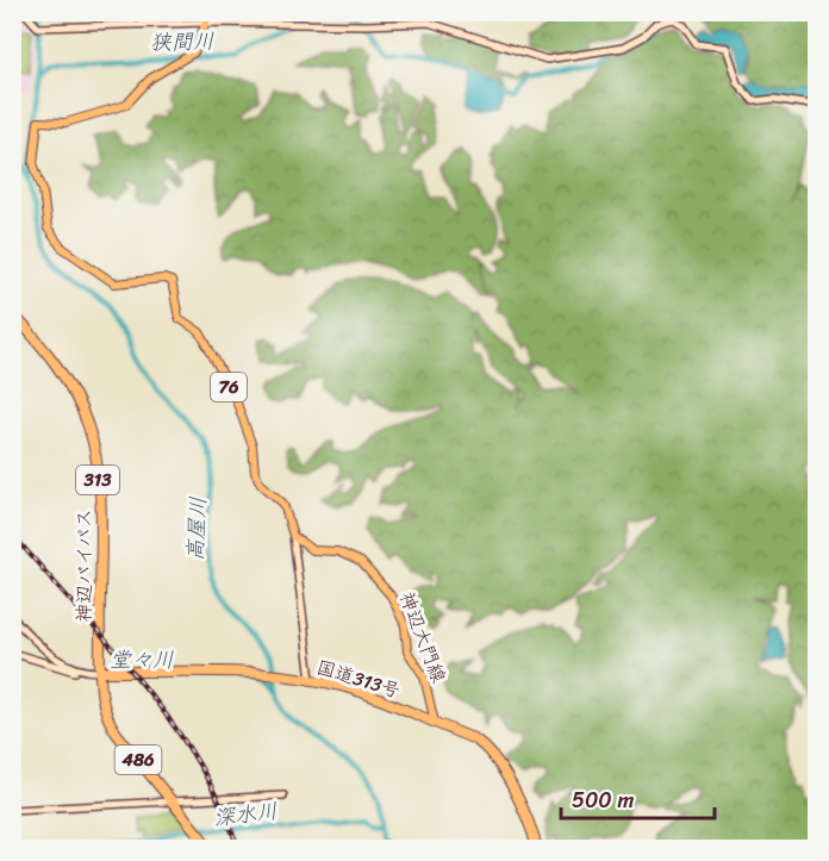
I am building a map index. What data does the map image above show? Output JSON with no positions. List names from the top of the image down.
{
  "streets": {
    "highway": [
      "313",
      "神辺バイパス",
      "国道313号",
      "486"
    ],
    "main road": ["76", "神辺大門線"]
  },
  "crossings": [
    ["76", "神辺大門線"],
    ["神辺バイパス", "国道313号"],
    ["神辺バイパス", "486"],
    ["神辺大門線", "国道313号"],
    ["国道313号", "486"]
  ],
  "water": [
    "狭間川",
    "高屋川",
    "堂々川",
    "深水川"
  ],
  "scale_bar": "500 m"
}
